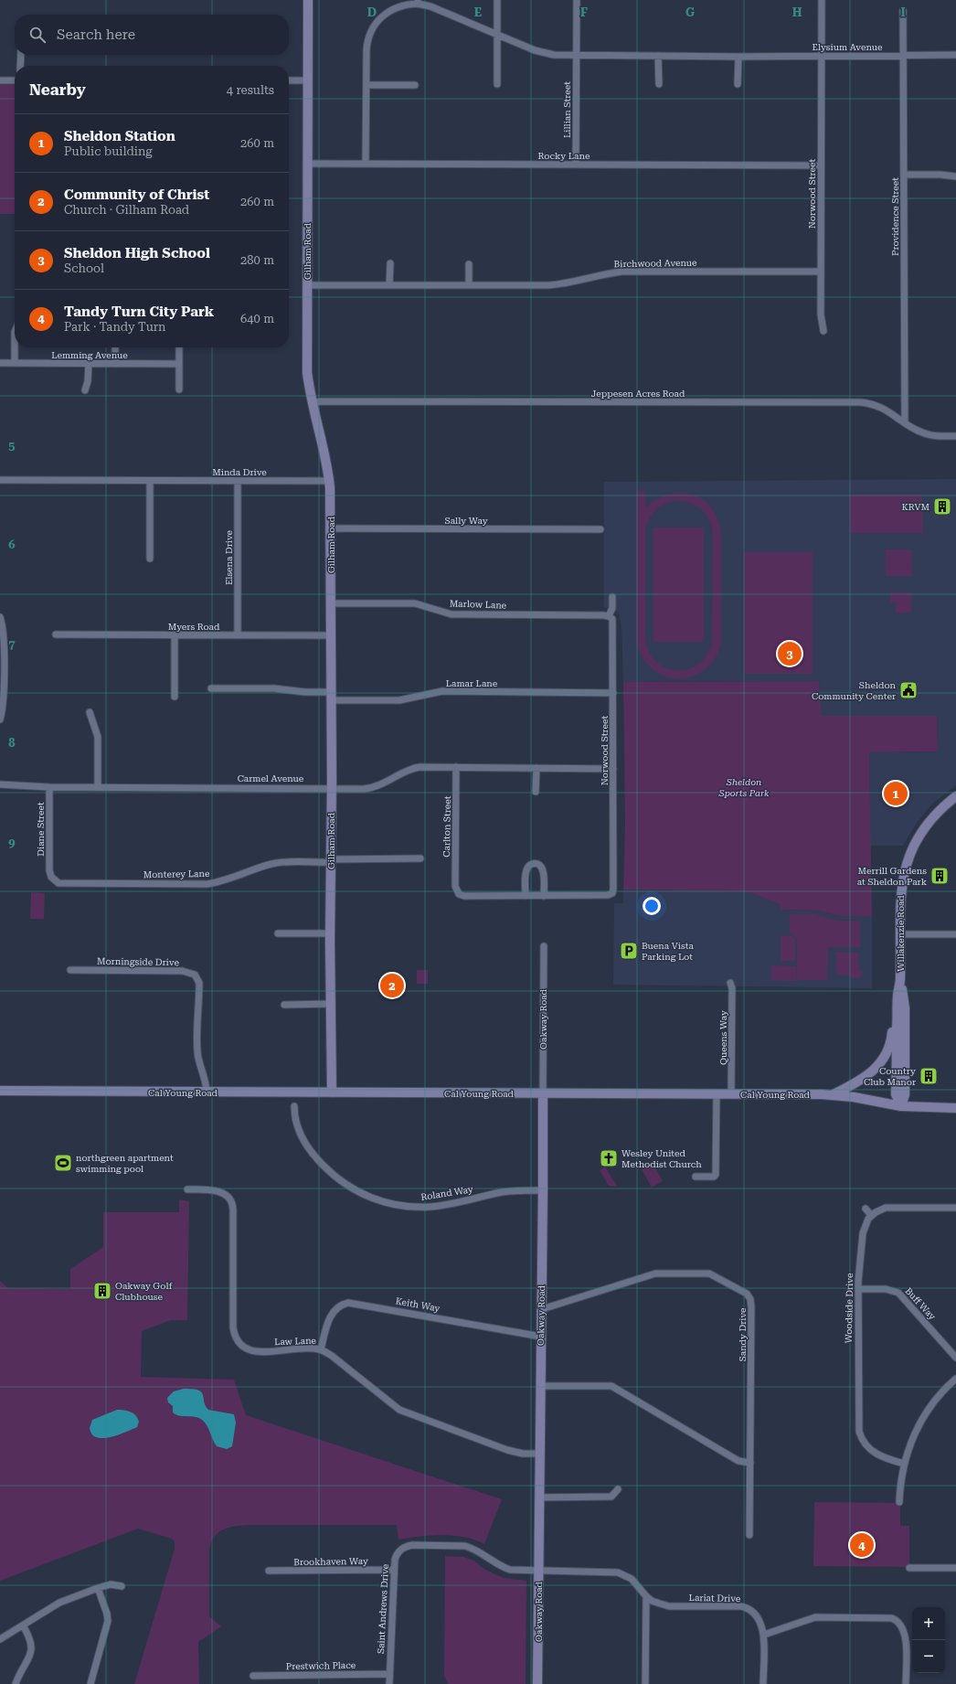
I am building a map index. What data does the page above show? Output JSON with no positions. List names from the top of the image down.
{
  "streets": {
    "street": [
      "Elysium Avenue",
      "Lillian Street",
      "Rocky Lane",
      "Norwood Street",
      "Providence Street",
      "Gilham Road",
      "Birchwood Avenue",
      "Lemming Avenue",
      "Jeppesen Acres Road",
      "Minda Drive",
      "Sally Way",
      "Elsena Drive",
      "Marlow Lane",
      "Myers Road",
      "Lamar Lane",
      "Carmel Avenue",
      "Carlton Street",
      "Diane Street",
      "Monterey Lane",
      "Willakenzie Road",
      "Morningside Drive",
      "Oakway Road",
      "Queens Way",
      "Cal Young Road",
      "Roland Way",
      "Buff Way",
      "Keith Way",
      "Woodside Drive",
      "Sandy Drive",
      "Law Lane",
      "Brookhaven Way",
      "Lariat Drive",
      "Saint Andrews Drive",
      "Prestwich Place"
    ]
  },
  "crossings": [
    ["Elysium Avenue", "Lillian Street"],
    ["Elysium Avenue", "Rocky Lane"],
    ["Elysium Avenue", "Norwood Street"],
    ["Elysium Avenue", "Providence Street"],
    ["Lillian Street", "Rocky Lane"],
    ["Rocky Lane", "Norwood Street"],
    ["Rocky Lane", "Gilham Road"],
    ["Norwood Street", "Birchwood Avenue"],
    ["Norwood Street", "Marlow Lane"],
    ["Norwood Street", "Lamar Lane"],
    ["Norwood Street", "Carmel Avenue"],
    ["Providence Street", "Jeppesen Acres Road"],
    ["Gilham Road", "Birchwood Avenue"],
    ["Gilham Road", "Jeppesen Acres Road"],
    ["Gilham Road", "Minda Drive"],
    ["Gilham Road", "Sally Way"],
    ["Gilham Road", "Marlow Lane"],
    ["Gilham Road", "Myers Road"],
    ["Gilham Road", "Lamar Lane"],
    ["Gilham Road", "Carmel Avenue"],
    ["Gilham Road", "Monterey Lane"],
    ["Gilham Road", "Cal Young Road"],
    ["Minda Drive", "Elsena Drive"],
    ["Elsena Drive", "Myers Road"],
    ["Carmel Avenue", "Carlton Street"],
    ["Carmel Avenue", "Diane Street"],
    ["Diane Street", "Monterey Lane"],
    ["Willakenzie Road", "Cal Young Road"],
    ["Morningside Drive", "Cal Young Road"],
    ["Oakway Road", "Cal Young Road"],
    ["Oakway Road", "Roland Way"],
    ["Oakway Road", "Keith Way"],
    ["Oakway Road", "Sandy Drive"],
    ["Oakway Road", "Law Lane"],
    ["Oakway Road", "Lariat Drive"],
    ["Oakway Road", "Saint Andrews Drive"],
    ["Queens Way", "Cal Young Road"],
    ["Buff Way", "Woodside Drive"],
    ["Keith Way", "Law Lane"],
    ["Brookhaven Way", "Saint Andrews Drive"],
    ["Lariat Drive", "Saint Andrews Drive"],
    ["Saint Andrews Drive", "Prestwich Place"]
  ],
  "parks": ["Sheldon Sports Park"],
  "places": {
    "building": [
      "KRVM",
      "Merrill Gardens at Sheldon Park",
      "Country Club Manor",
      "Oakway Golf Clubhouse"
    ],
    "public building": ["Sheldon Community Center"],
    "parking": ["Buena Vista Parking Lot"],
    "church": ["Wesley United Methodist Church"],
    "sports": ["northgreen apartment swimming pool"]
  },
  "page": {
    "search": "Search here",
    "heading": ["Nearby", "4 results"],
    "list": [
      {
        "mark": "1",
        "name": "Sheldon Station",
        "note": "Public building",
        "value": "260 m"
      },
      {
        "mark": "2",
        "name": "Community of Christ",
        "note": "Church · Gilham Road",
        "value": "260 m"
      },
      {
        "mark": "3",
        "name": "Sheldon High School",
        "note": "School",
        "value": "280 m"
      },
      {
        "mark": "4",
        "name": "Tandy Turn City Park",
        "note": "Park · Tandy Turn",
        "value": "640 m"
      }
    ],
    "pins": [
      "3",
      "1",
      "2",
      "4"
    ],
    "map_buttons": ["+", "−"]
  },
  "grid": {
    "columns": [
      "D",
      "E",
      "F",
      "G",
      "H",
      "I"
    ],
    "rows": [
      "5",
      "6",
      "7",
      "8",
      "9"
    ]
  }
}
